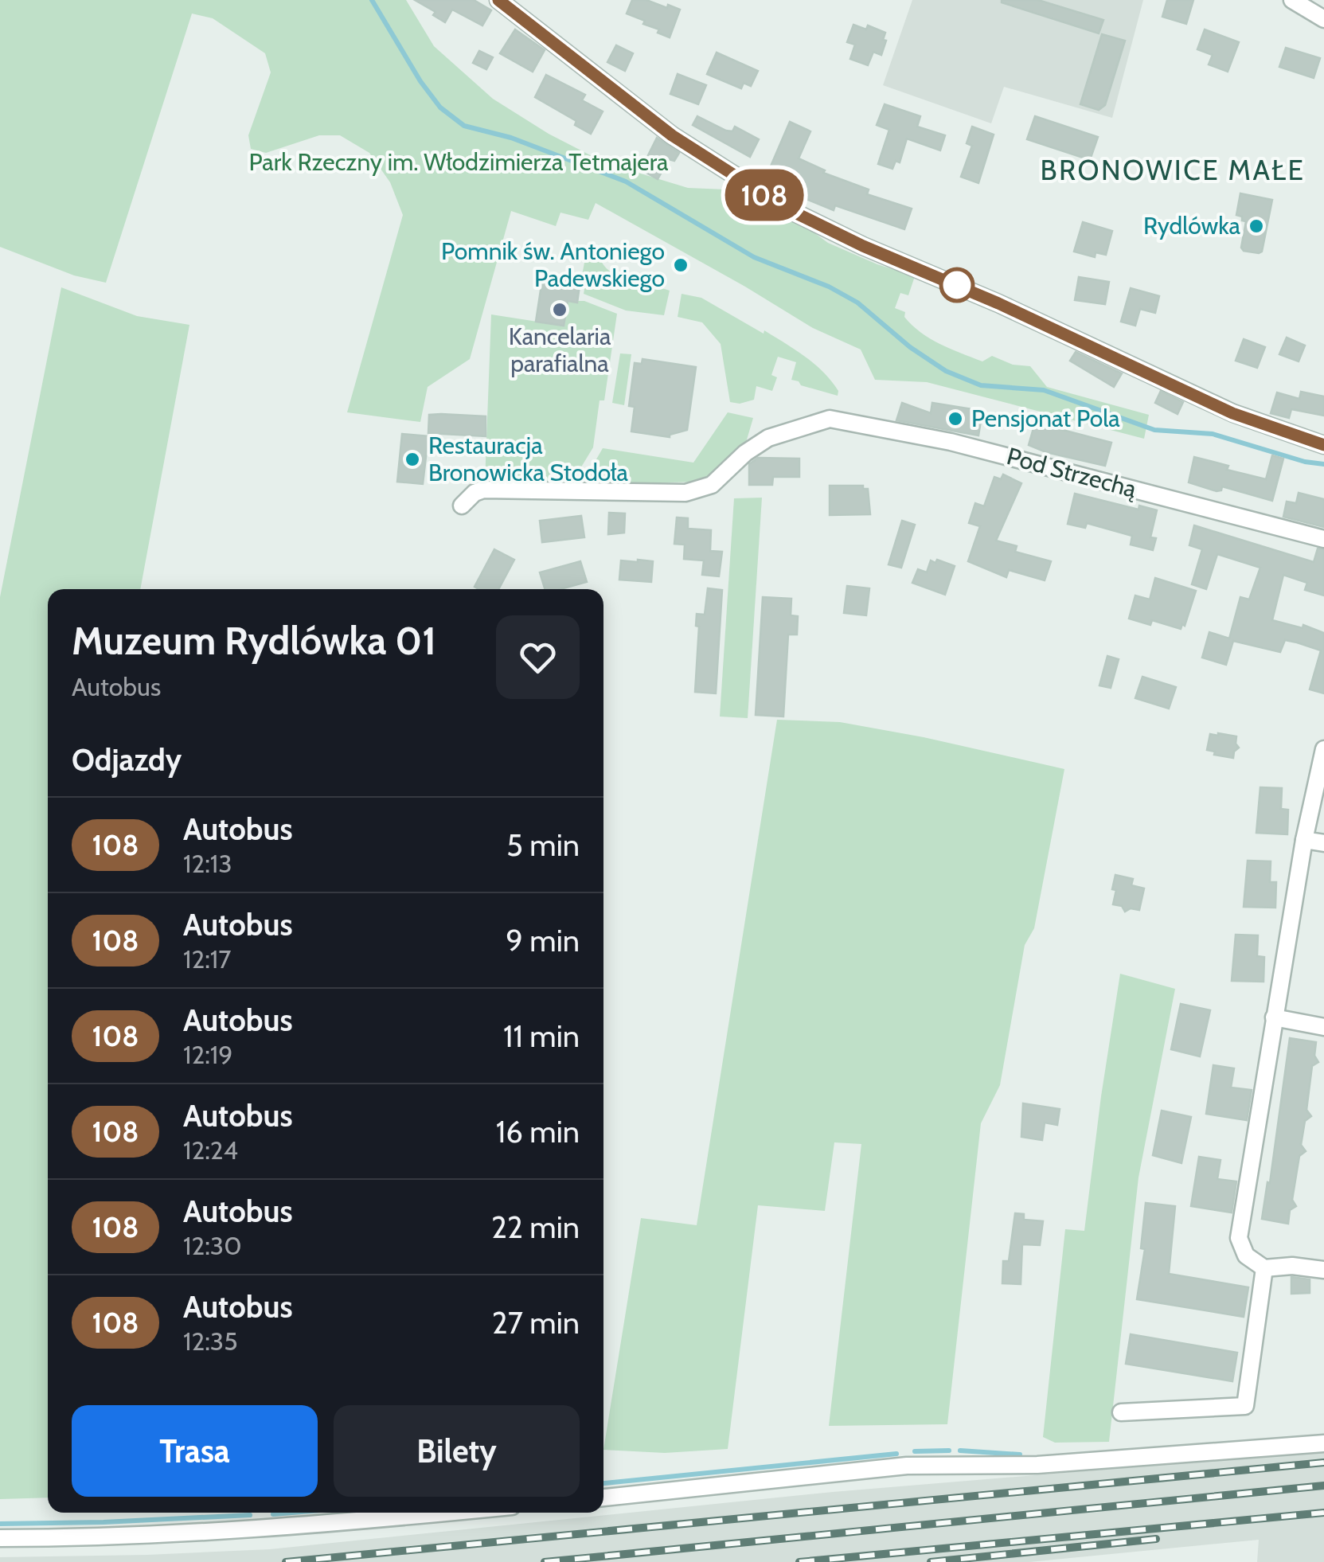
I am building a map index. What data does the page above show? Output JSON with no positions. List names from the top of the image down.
{
  "streets": {
    "street": ["Pod Strzechą"]
  },
  "districts": ["BRONOWICE MAŁE"],
  "parks": ["Park Rzeczny im. Włodzimierza Tetmajera"],
  "places": [
    "Rydlówka",
    "Pomnik św. Antoniego Padewskiego",
    "Kancelaria parafialna",
    "Pensjonat Pola",
    "Restauracja Bronowicka Stodoła"
  ],
  "lines": ["bus line 108"],
  "page": {
    "on_map": "108",
    "heading": [
      ["Muzeum Rydlówka 01", "Autobus"],
      "Odjazdy"
    ],
    "list": [
      {
        "mark": "108",
        "name": "Autobus",
        "note": "12:13",
        "value": "5 min"
      },
      {
        "mark": "108",
        "name": "Autobus",
        "note": "12:17",
        "value": "9 min"
      },
      {
        "mark": "108",
        "name": "Autobus",
        "note": "12:19",
        "value": "11 min"
      },
      {
        "mark": "108",
        "name": "Autobus",
        "note": "12:24",
        "value": "16 min"
      },
      {
        "mark": "108",
        "name": "Autobus",
        "note": "12:30",
        "value": "22 min"
      },
      {
        "mark": "108",
        "name": "Autobus",
        "note": "12:35",
        "value": "27 min"
      }
    ],
    "buttons": ["Trasa", "Bilety"]
  }
}
